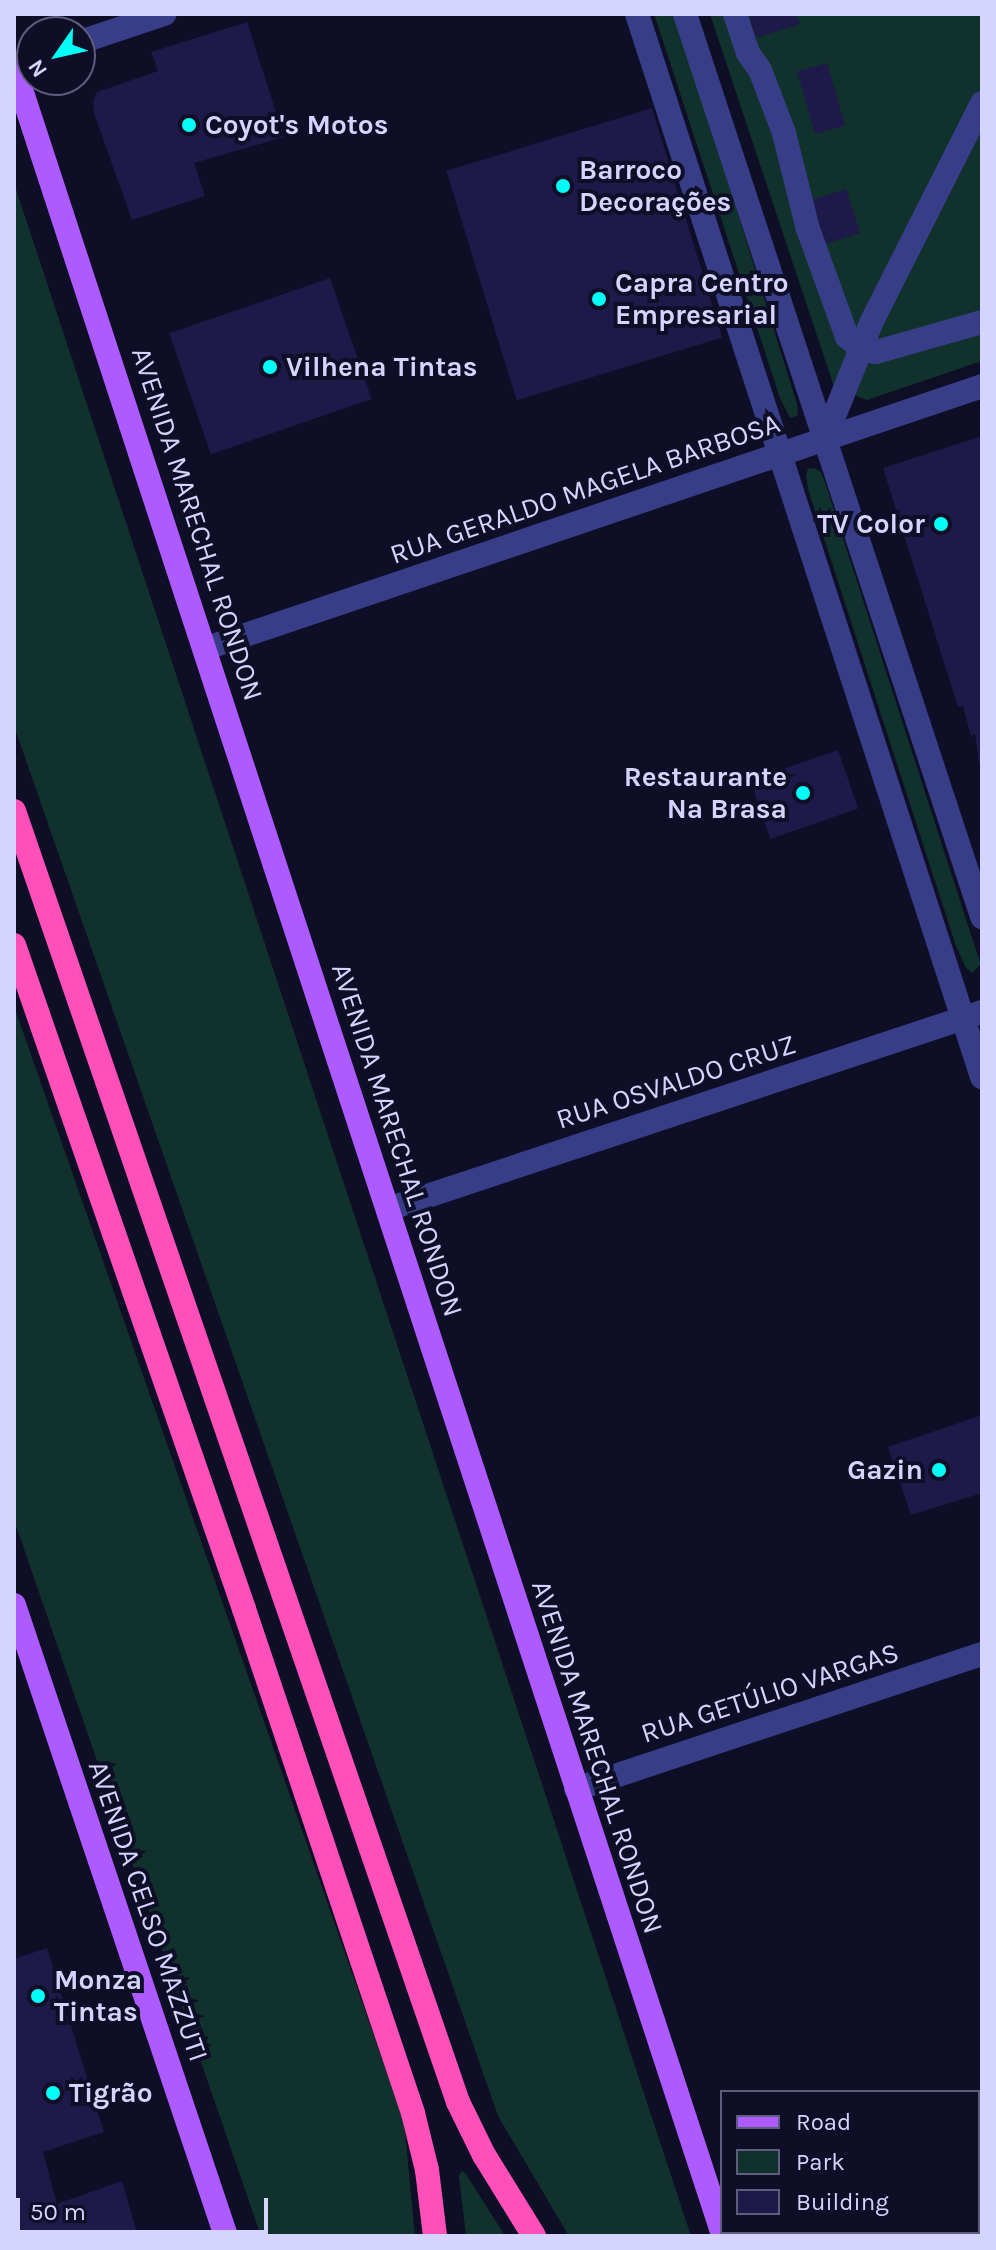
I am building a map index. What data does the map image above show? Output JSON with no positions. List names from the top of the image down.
{
  "streets": {
    "main road": ["AVENIDA MARECHAL RONDON", "AVENIDA CELSO MAZZUTI"],
    "street": ["RUA GERALDO MAGELA BARBOSA", "RUA OSVALDO CRUZ", "RUA GETÚLIO VARGAS"]
  },
  "crossings": [
    ["RUA GERALDO MAGELA BARBOSA", "AVENIDA MARECHAL RONDON"],
    ["AVENIDA MARECHAL RONDON", "RUA OSVALDO CRUZ"],
    ["AVENIDA MARECHAL RONDON", "RUA GETÚLIO VARGAS"]
  ],
  "places": [
    "Coyot's Motos",
    "Barroco Decorações",
    "Capra Centro Empresarial",
    "Vilhena Tintas",
    "TV Color",
    "Restaurante Na Brasa",
    "Gazin",
    "Monza Tintas",
    "Tigrão"
  ],
  "legend": ["Road", "Park", "Building"],
  "scale_bar": "50 m",
  "north": "bottom left"
}
